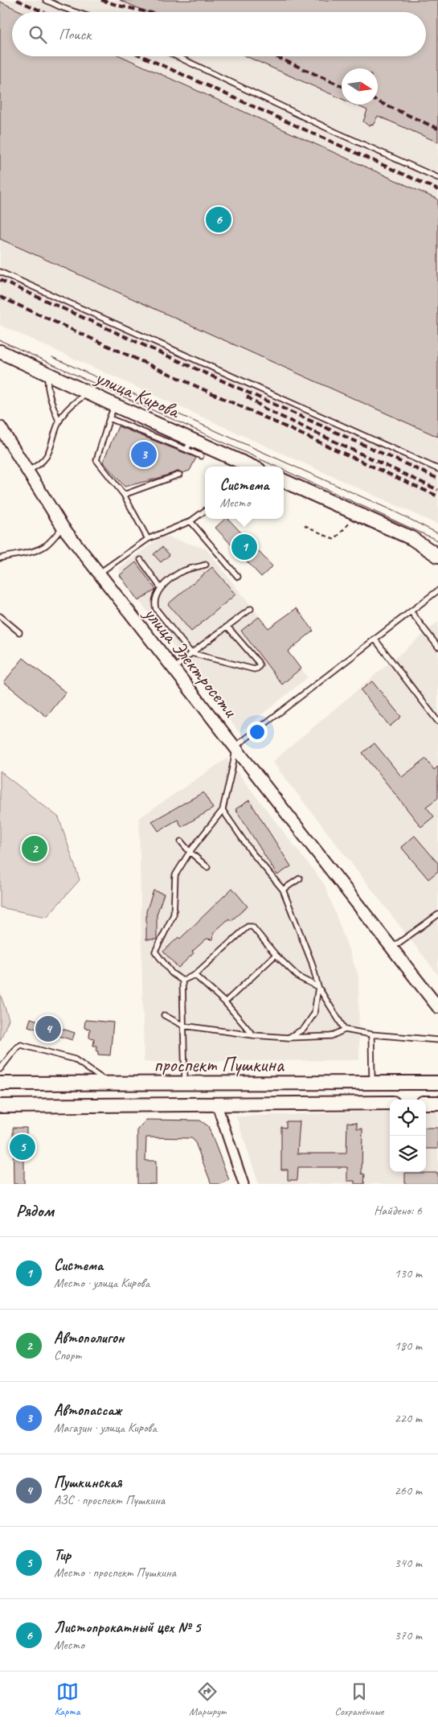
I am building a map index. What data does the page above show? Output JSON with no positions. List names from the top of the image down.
{
  "streets": {
    "main road": ["улица Кирова", "проспект Пушкина"],
    "street": ["улица Электросети"]
  },
  "north": "right",
  "page": {
    "search": "Поиск",
    "pins": [
      "6",
      "3",
      "1",
      "2",
      "4",
      "5"
    ],
    "popup": ["Система", "Место"],
    "heading": ["Рядом", "Найдено: 6"],
    "list": [
      {
        "mark": "1",
        "name": "Система",
        "note": "Место · улица Кирова",
        "value": "130 m"
      },
      {
        "mark": "2",
        "name": "Автополигон",
        "note": "Спорт",
        "value": "180 m"
      },
      {
        "mark": "3",
        "name": "Автопассаж",
        "note": "Магазин · улица Кирова",
        "value": "220 m"
      },
      {
        "mark": "4",
        "name": "Пушкинская",
        "note": "АЗС · проспект Пушкина",
        "value": "260 m"
      },
      {
        "mark": "5",
        "name": "Тир",
        "note": "Место · проспект Пушкина",
        "value": "340 m"
      },
      {
        "mark": "6",
        "name": "Листопрокатный цех № 5",
        "note": "Место",
        "value": "370 m"
      }
    ],
    "nav": ["Карта", "Маршрут", "Сохранённые"]
  }
}
